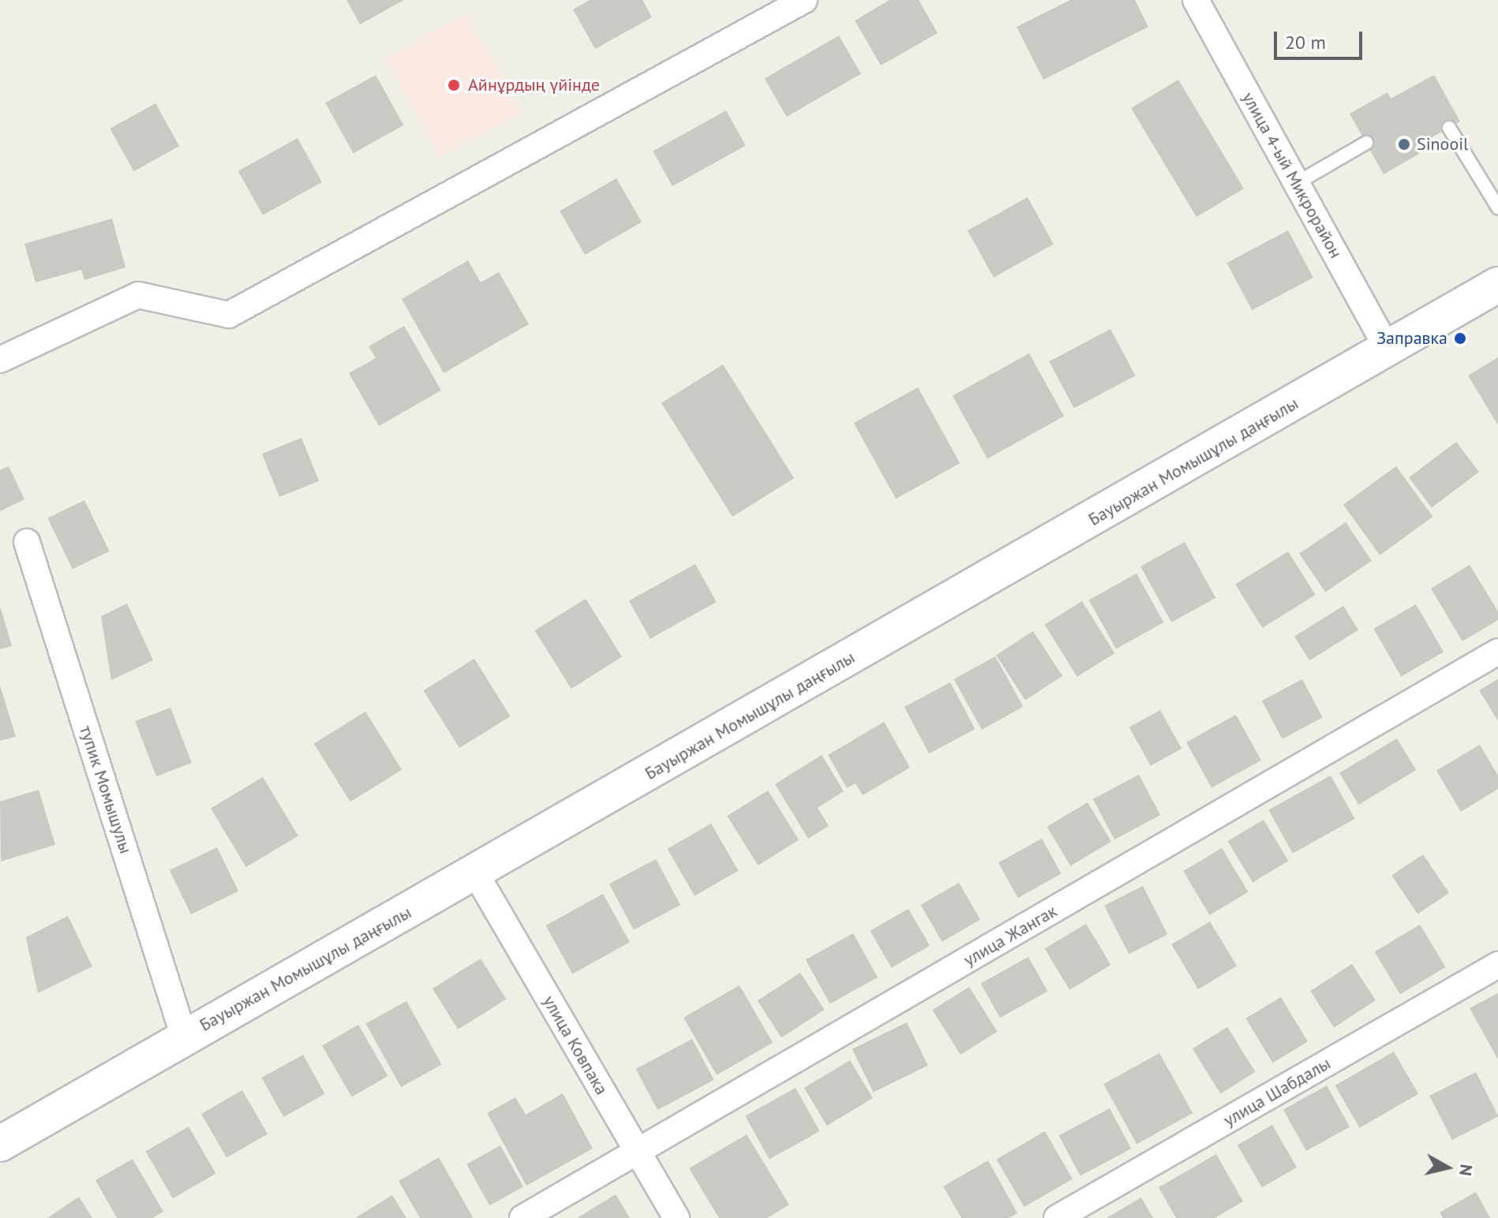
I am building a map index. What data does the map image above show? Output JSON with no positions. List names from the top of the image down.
{
  "streets": {
    "main road": ["Бауыржан Момышұлы даңғылы"],
    "street": [
      "улица 4-ый Микрорайон",
      "тупик Момышулы",
      "улица Жангак",
      "улица Ковпака",
      "улица Шабдалы"
    ]
  },
  "crossings": [
    ["улица 4-ый Микрорайон", "Бауыржан Момышұлы даңғылы"],
    ["Бауыржан Момышұлы даңғылы", "тупик Момышулы"],
    ["Бауыржан Момышұлы даңғылы", "улица Ковпака"],
    ["улица Жангак", "улица Ковпака"]
  ],
  "places": ["Айнұрдың үйінде", "Sinooil", "Заправка"],
  "scale_bar": "20 m",
  "north": "right"
}
